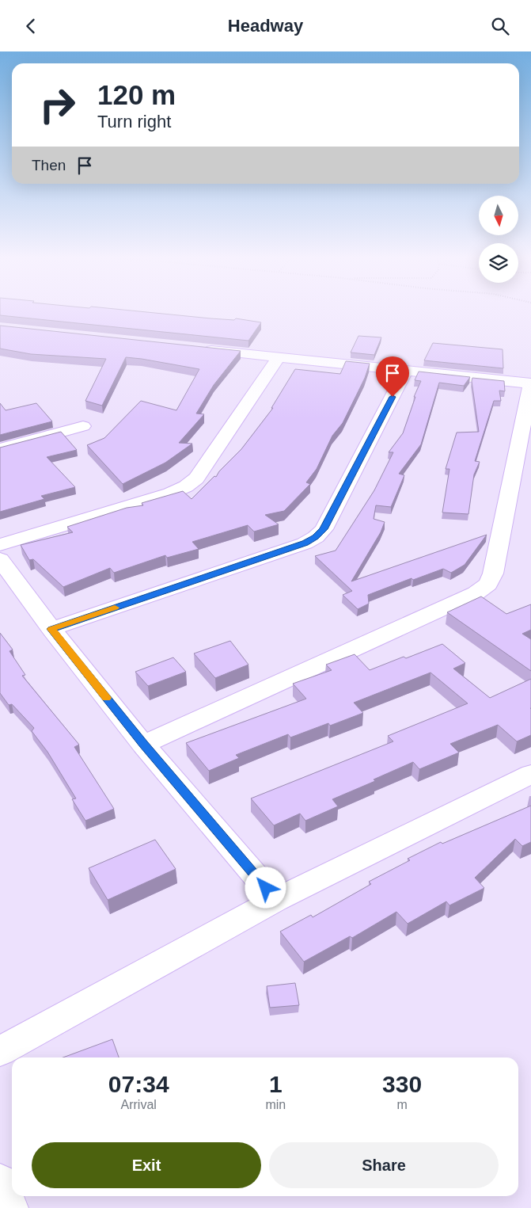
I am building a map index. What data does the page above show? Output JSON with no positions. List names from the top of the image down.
{
  "north": "bottom",
  "page": {
    "header": "Headway",
    "turn": ["120 m", "Turn right"],
    "then": "Then",
    "eta": [
      "07:34",
      "Arrival",
      "1",
      "min",
      "330",
      "m"
    ],
    "buttons": ["Exit", "Share"]
  }
}
